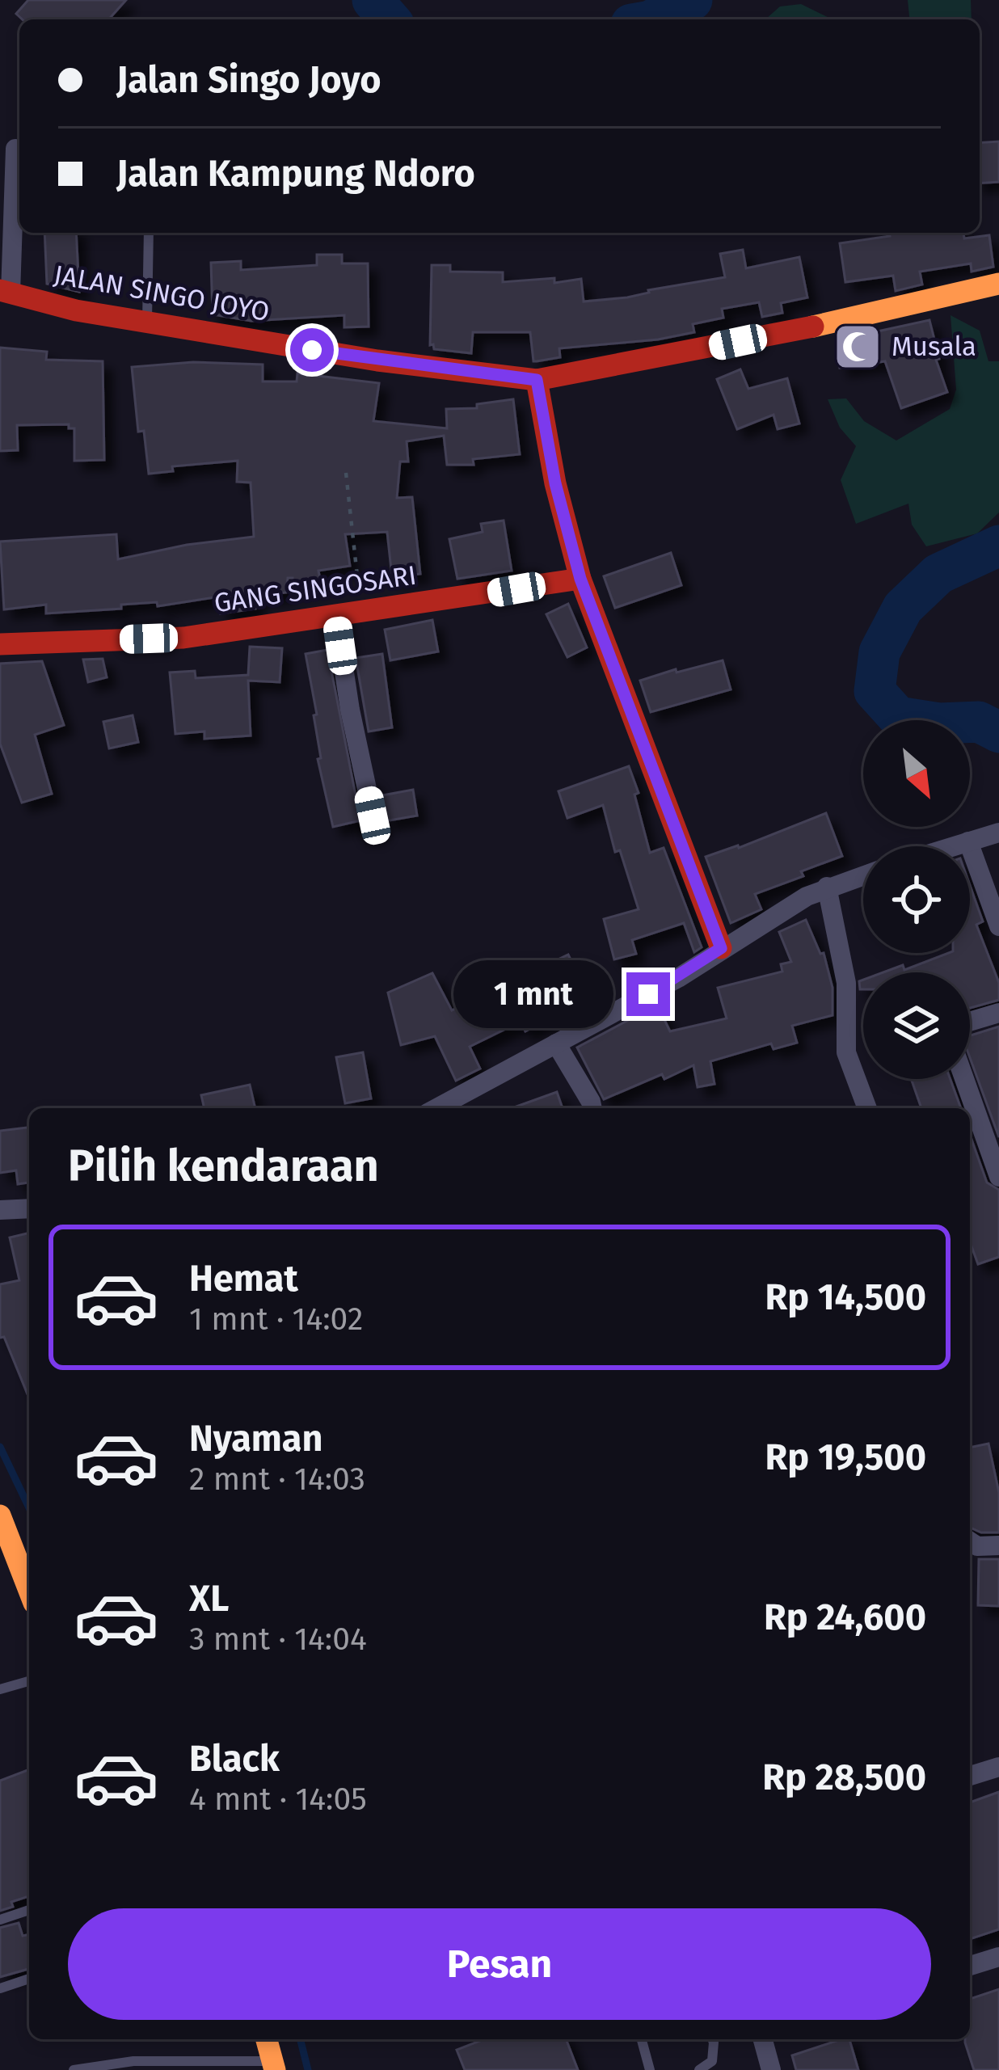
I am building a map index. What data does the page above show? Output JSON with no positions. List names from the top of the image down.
{
  "streets": {
    "street": ["JALAN SINGO JOYO", "GANG SINGOSARI"]
  },
  "places": {
    "mosque": ["Musala"]
  },
  "north": "bottom right",
  "page": {
    "banner": ["Jalan Singo Joyo", "Jalan Kampung Ndoro"],
    "bubble": "1 mnt",
    "heading": "Pilih kendaraan",
    "list": [
      {
        "name": "Hemat",
        "note": "1 mnt · 14:02",
        "value": "Rp 14,500"
      },
      {
        "name": "Nyaman",
        "note": "2 mnt · 14:03",
        "value": "Rp 19,500"
      },
      {
        "name": "XL",
        "note": "3 mnt · 14:04",
        "value": "Rp 24,600"
      },
      {
        "name": "Black",
        "note": "4 mnt · 14:05",
        "value": "Rp 28,500"
      }
    ],
    "buttons": "Pesan"
  }
}
